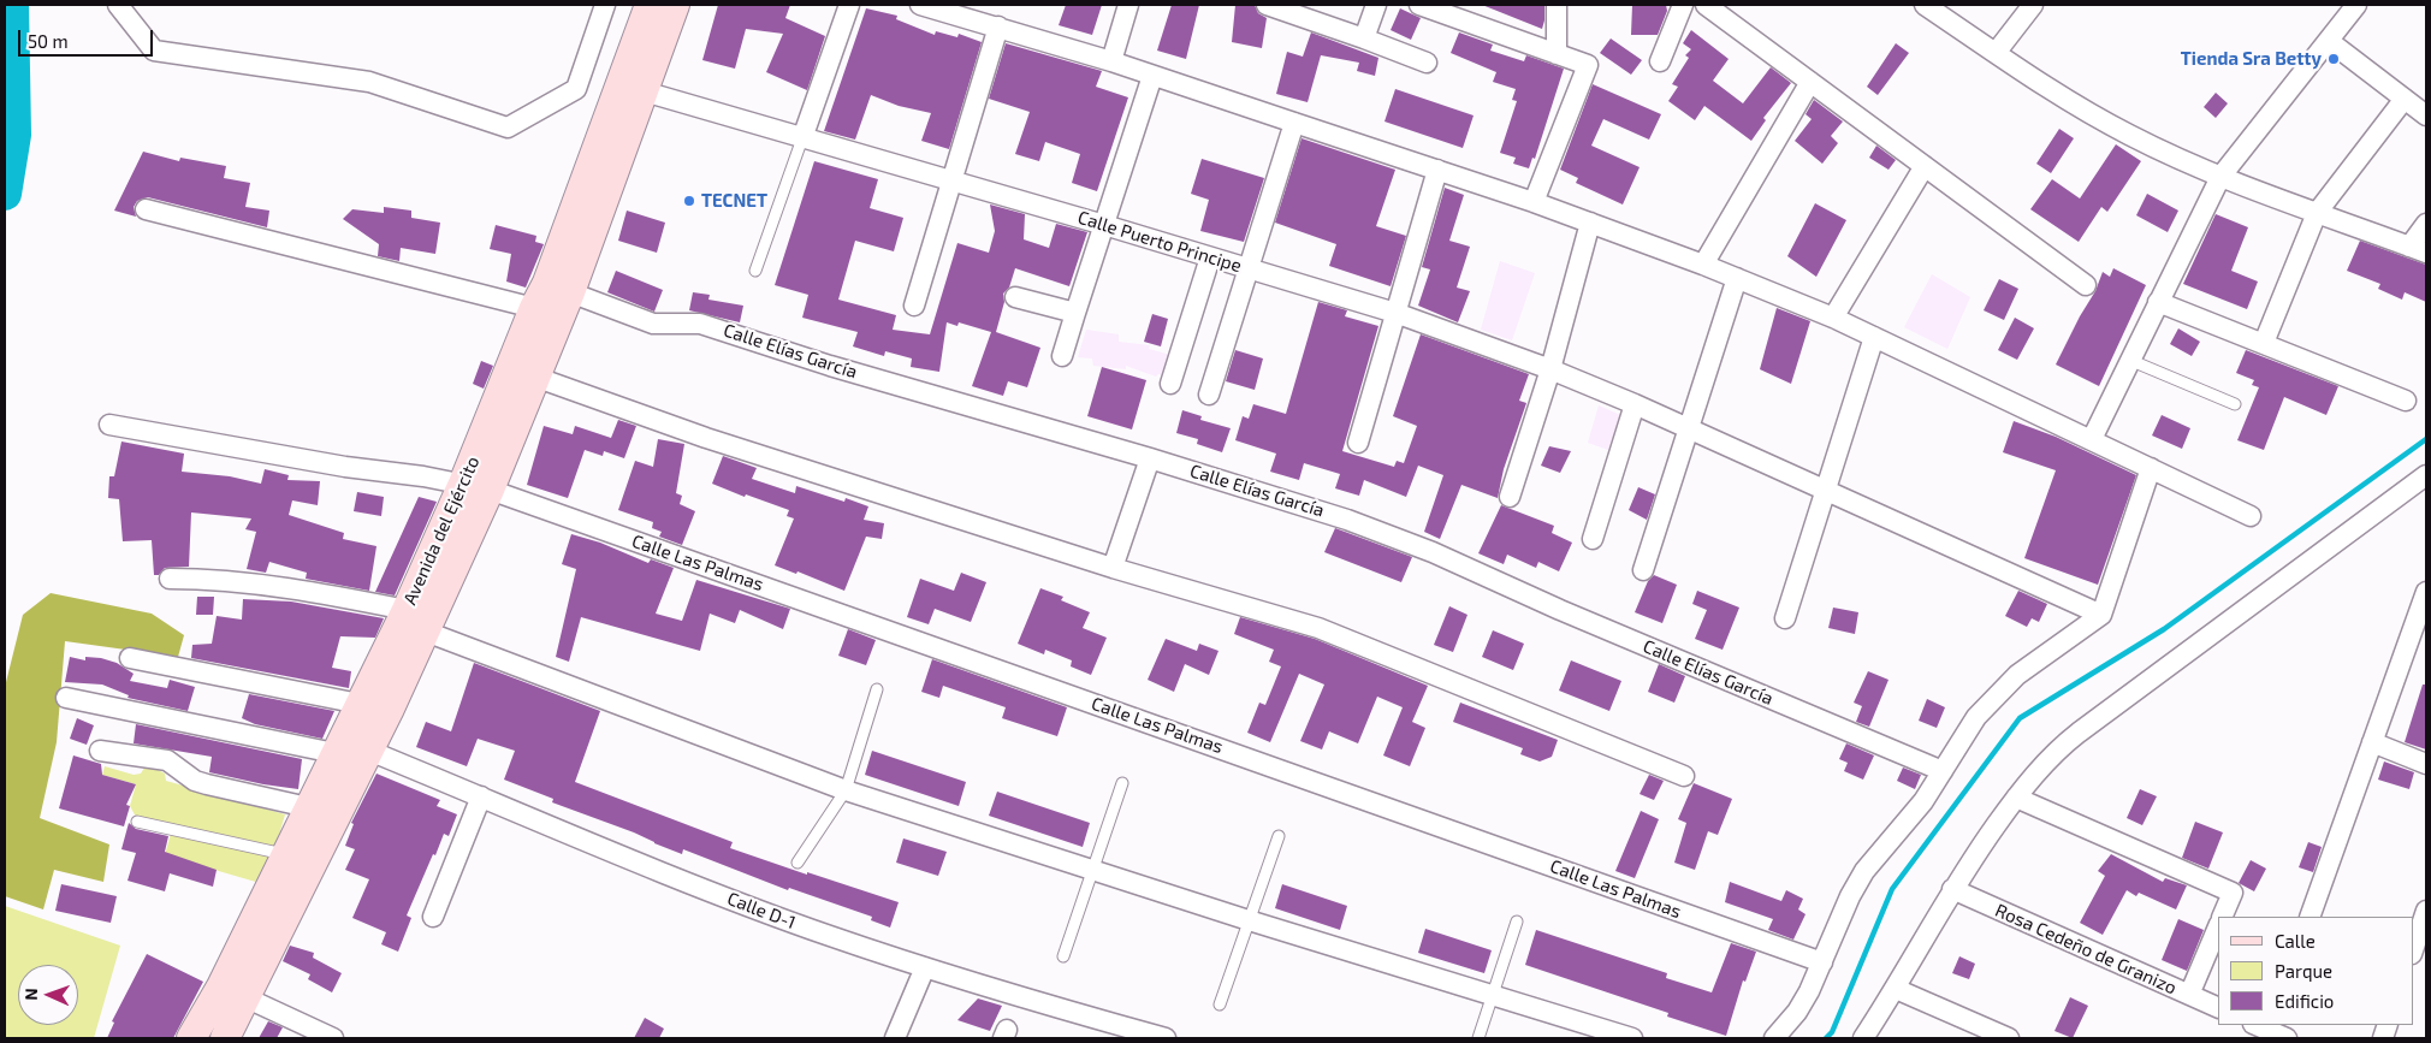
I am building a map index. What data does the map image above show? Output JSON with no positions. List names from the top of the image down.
{
  "streets": {
    "main road": ["Avenida del Ejército"],
    "street": [
      "Calle Puerto Principe",
      "Calle Elías García",
      "Calle Las Palmas",
      "Calle D-1",
      "Rosa Cedeño de Granizo"
    ]
  },
  "crossings": [
    ["Calle Puerto Principe", "Avenida del Ejército"],
    ["Calle Elías García", "Avenida del Ejército"],
    ["Avenida del Ejército", "Calle Las Palmas"],
    ["Avenida del Ejército", "Calle D-1"]
  ],
  "places": ["Tienda Sra Betty", "TECNET"],
  "legend": ["Calle", "Parque", "Edificio"],
  "scale_bar": "50 m",
  "north": "left"
}
